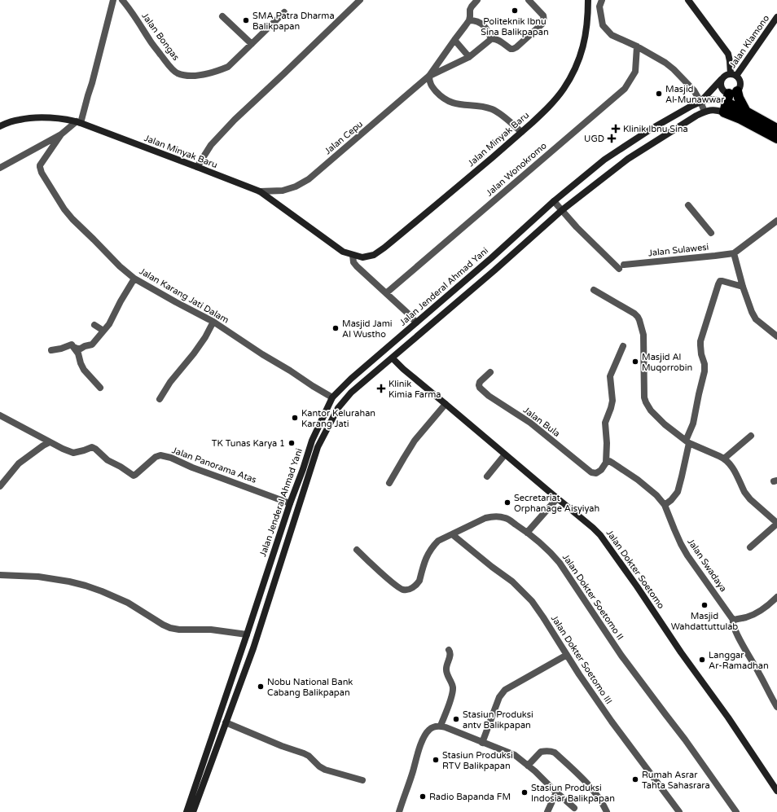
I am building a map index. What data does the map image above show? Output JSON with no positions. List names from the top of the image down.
{
  "streets": {
    "main road": [
      "Jalan Klamono",
      "Jalan Minyak Baru",
      "Jalan Jenderal Ahmad Yani",
      "Jalan Dokter Soetomo"
    ],
    "street": [
      "Jalan Bongas",
      "Jalan Cepu",
      "Jalan Wonokromo",
      "Jalan Sulawesi",
      "Jalan Karang Jati Dalam",
      "Jalan Bula",
      "Jalan Panorama Atas",
      "Jalan Swadaya",
      "Jalan Dokter Soetomo II",
      "Jalan Dokter Soetomo III"
    ]
  },
  "crossings": [
    ["Jalan Klamono", "Jalan Jenderal Ahmad Yani"],
    ["Jalan Cepu", "Jalan Minyak Baru"],
    ["Jalan Sulawesi", "Jalan Jenderal Ahmad Yani"],
    ["Jalan Jenderal Ahmad Yani", "Jalan Karang Jati Dalam"],
    ["Jalan Jenderal Ahmad Yani", "Jalan Panorama Atas"],
    ["Jalan Jenderal Ahmad Yani", "Jalan Dokter Soetomo"],
    ["Jalan Bula", "Jalan Swadaya"],
    ["Jalan Dokter Soetomo II", "Jalan Dokter Soetomo III"]
  ],
  "places": {
    "other": [
      "Politeknik Ibnu Sina Balikpapan",
      "SMA Patra Dharma Balikpapan",
      "Masjid Al-Munawwar",
      "Masjid Jami Al Wustho",
      "Masjid Al Muqorrobin",
      "Kantor Kelurahan Karang Jati",
      "TK Tunas Karya 1",
      "Secretariat Orphanage Aisyiyah",
      "Masjid Wahdattuttulab",
      "Langgar Ar-Ramadhan",
      "Nobu National Bank Cabang Balikpapan",
      "Stasiun Produksi antv Balikpapan",
      "Stasiun Produksi RTV Balikpapan",
      "Rumah Asrar Tahta Sahasrara",
      "Stasiun Produksi Indosiar Balikpapan",
      "Radio Bapanda FM"
    ],
    "health": ["Klinik Ibnu Sina", "UGD", "Klinik Kimia Farma"]
  }
}
